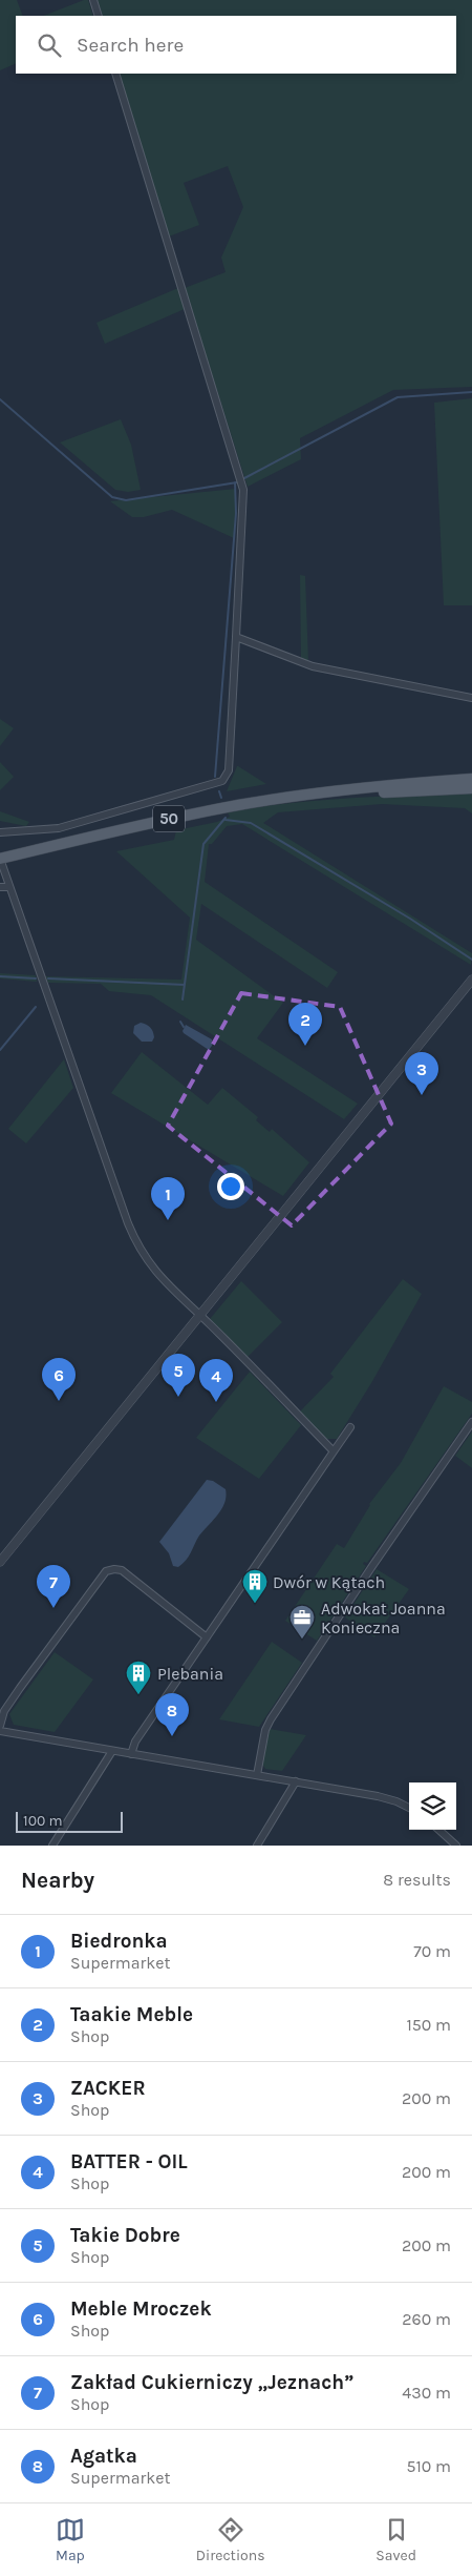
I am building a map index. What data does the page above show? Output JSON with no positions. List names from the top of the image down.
{
  "streets": {
    "main road": ["50"]
  },
  "places": {
    "building": ["Dwór w Kątach", "Plebania"],
    "office": ["Adwokat Joanna Konieczna"]
  },
  "scale_bar": "100 m",
  "page": {
    "search": "Search here",
    "pins": [
      "2",
      "3",
      "1",
      "5",
      "6",
      "4",
      "7",
      "8"
    ],
    "scale": "100 m",
    "heading": ["Nearby", "8 results"],
    "list": [
      {
        "mark": "1",
        "name": "Biedronka",
        "note": "Supermarket",
        "value": "70 m"
      },
      {
        "mark": "2",
        "name": "Taakie Meble",
        "note": "Shop",
        "value": "150 m"
      },
      {
        "mark": "3",
        "name": "ZACKER",
        "note": "Shop",
        "value": "200 m"
      },
      {
        "mark": "4",
        "name": "BATTER - OIL",
        "note": "Shop",
        "value": "200 m"
      },
      {
        "mark": "5",
        "name": "Takie Dobre",
        "note": "Shop",
        "value": "200 m"
      },
      {
        "mark": "6",
        "name": "Meble Mroczek",
        "note": "Shop",
        "value": "260 m"
      },
      {
        "mark": "7",
        "name": "Zakład Cukierniczy „Jeznach”",
        "note": "Shop",
        "value": "430 m"
      },
      {
        "mark": "8",
        "name": "Agatka",
        "note": "Supermarket",
        "value": "510 m"
      }
    ],
    "nav": ["Map", "Directions", "Saved"]
  }
}
